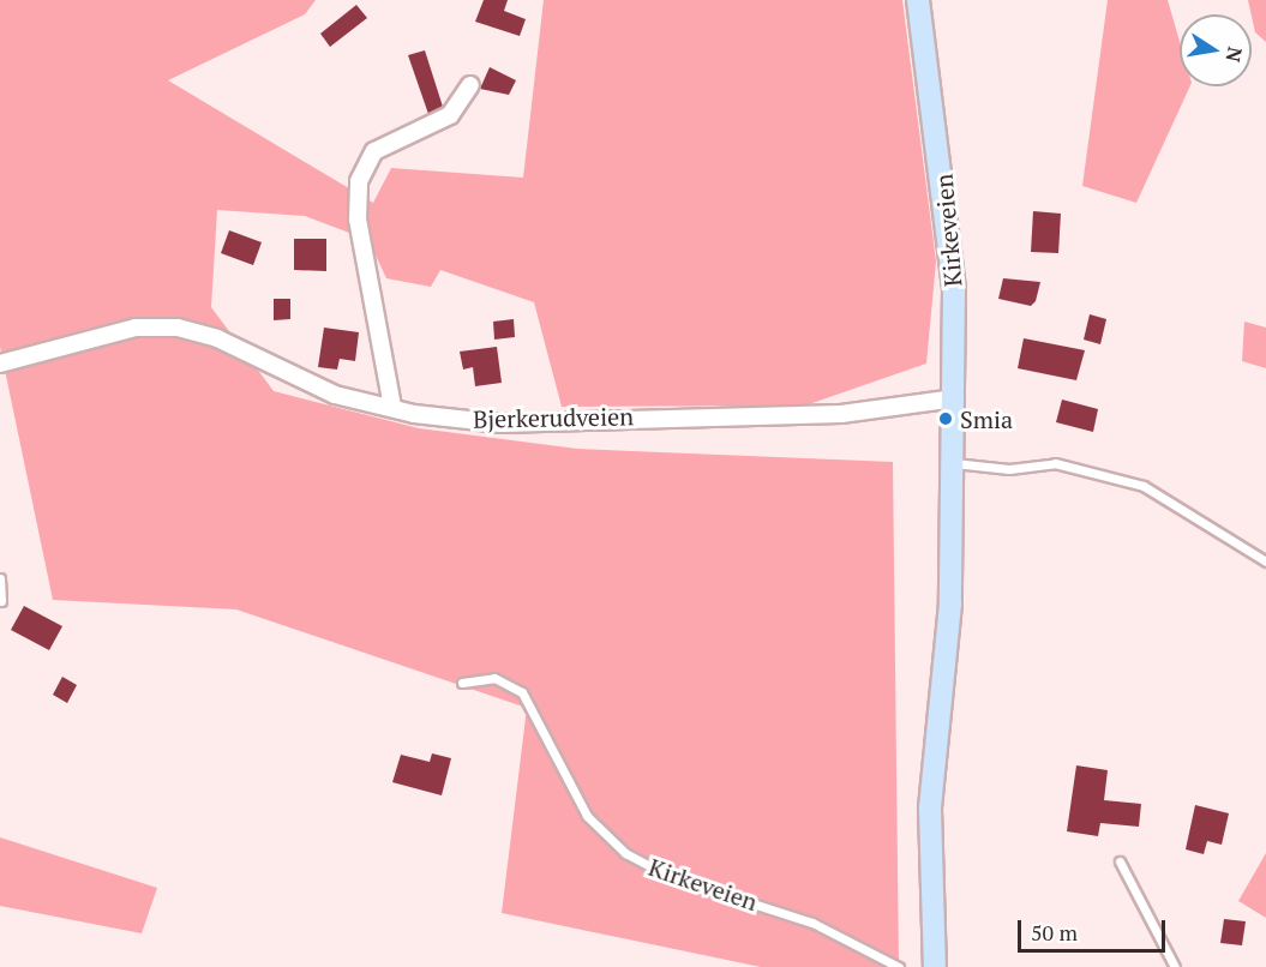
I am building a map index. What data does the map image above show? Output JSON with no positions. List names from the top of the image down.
{
  "streets": {
    "main road": ["Kirkeveien"],
    "street": ["Bjerkerudveien"]
  },
  "crossings": [
    ["Kirkeveien", "Bjerkerudveien"]
  ],
  "places": ["Smia"],
  "scale_bar": "50 m",
  "north": "right"
}
